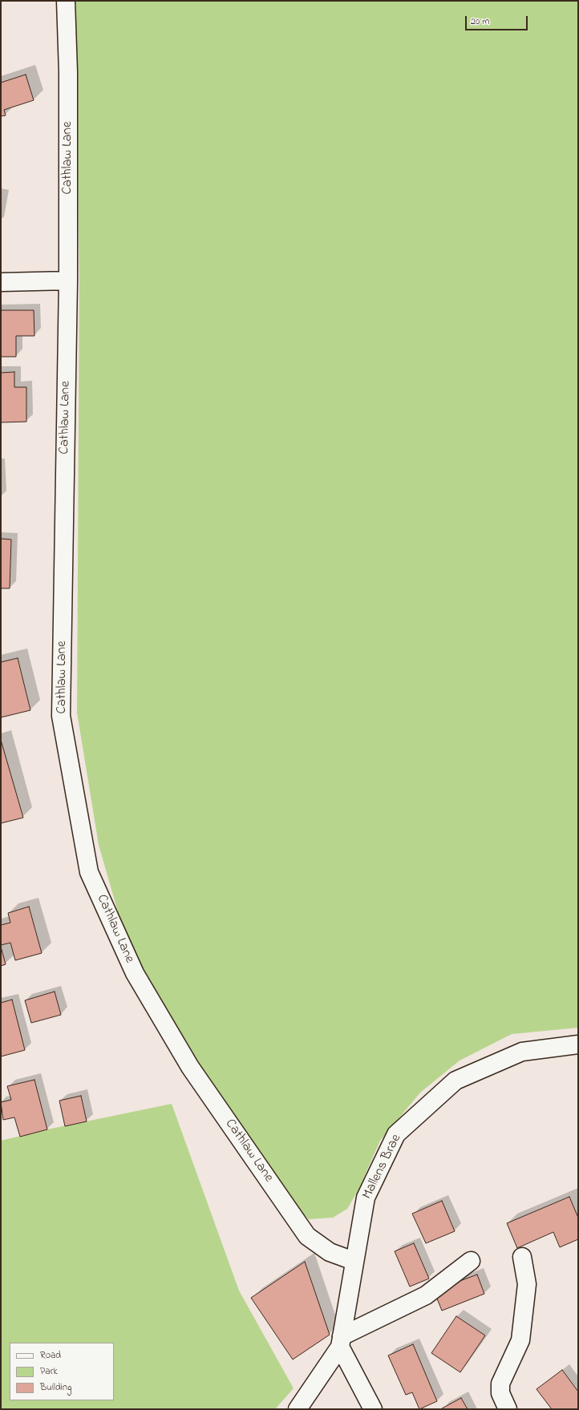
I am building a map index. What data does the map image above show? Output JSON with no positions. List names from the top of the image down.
{
  "streets": {
    "street": ["Cathlaw Lane", "Mallens Brae"]
  },
  "crossings": [
    ["Cathlaw Lane", "Mallens Brae"]
  ],
  "legend": ["Road", "Park", "Building"],
  "scale_bar": "20 m"
}
